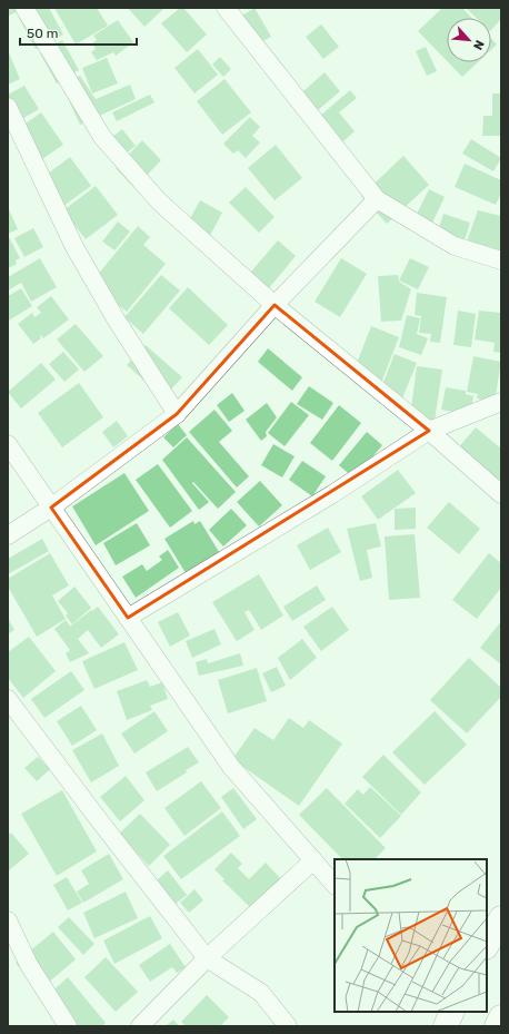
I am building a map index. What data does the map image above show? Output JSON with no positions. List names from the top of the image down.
{
  "scale_bar": "50 m",
  "north": "bottom right"
}
